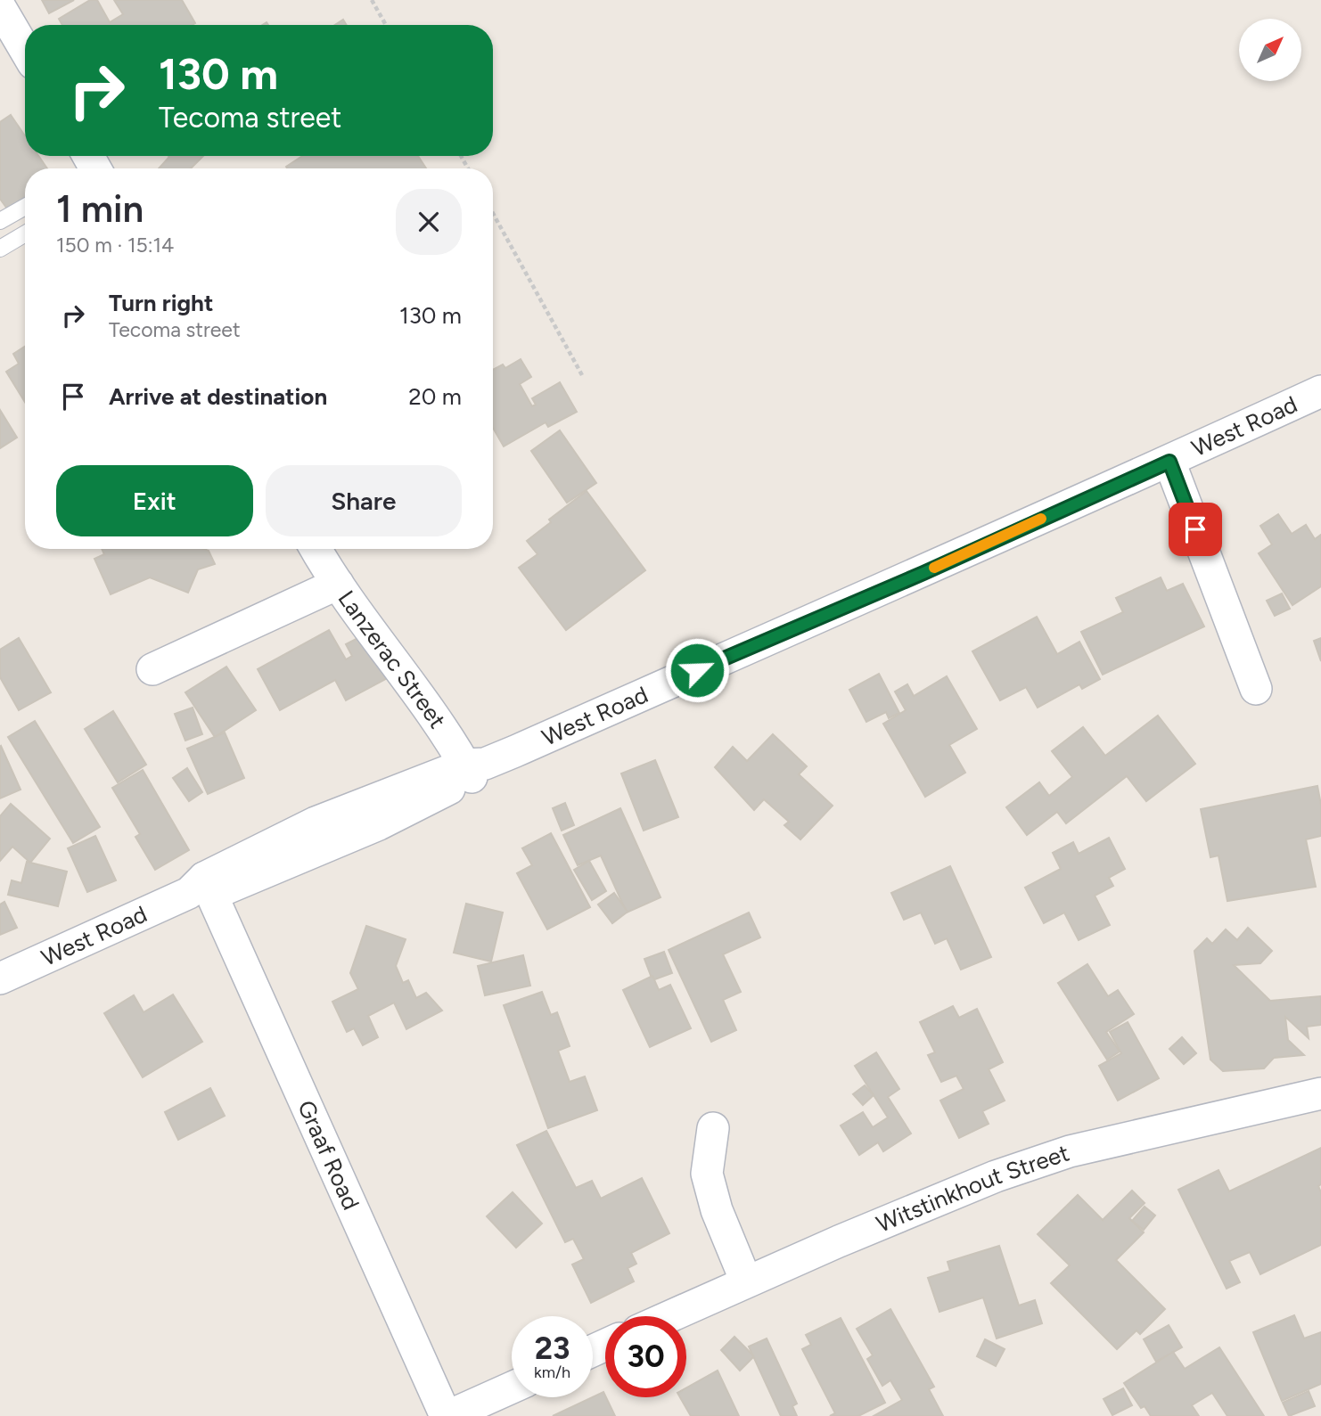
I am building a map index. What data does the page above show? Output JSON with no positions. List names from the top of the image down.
{
  "streets": {
    "street": [
      "West Road",
      "Lanzerac Street",
      "Graaf Road",
      "Witstinkhout Street"
    ]
  },
  "crossings": [
    ["West Road", "Lanzerac Street"],
    ["West Road", "Graaf Road"]
  ],
  "north": "top right",
  "page": {
    "turn": ["130 m", "Tecoma street"],
    "heading": ["1 min", "150 m · 15:14"],
    "list": [
      {
        "name": "Turn right",
        "note": "Tecoma street",
        "value": "130 m"
      },
      {
        "name": "Arrive at destination",
        "value": "20 m"
      }
    ],
    "buttons": ["Exit", "Share"],
    "speed": "23 km/h",
    "limit": "30"
  }
}
